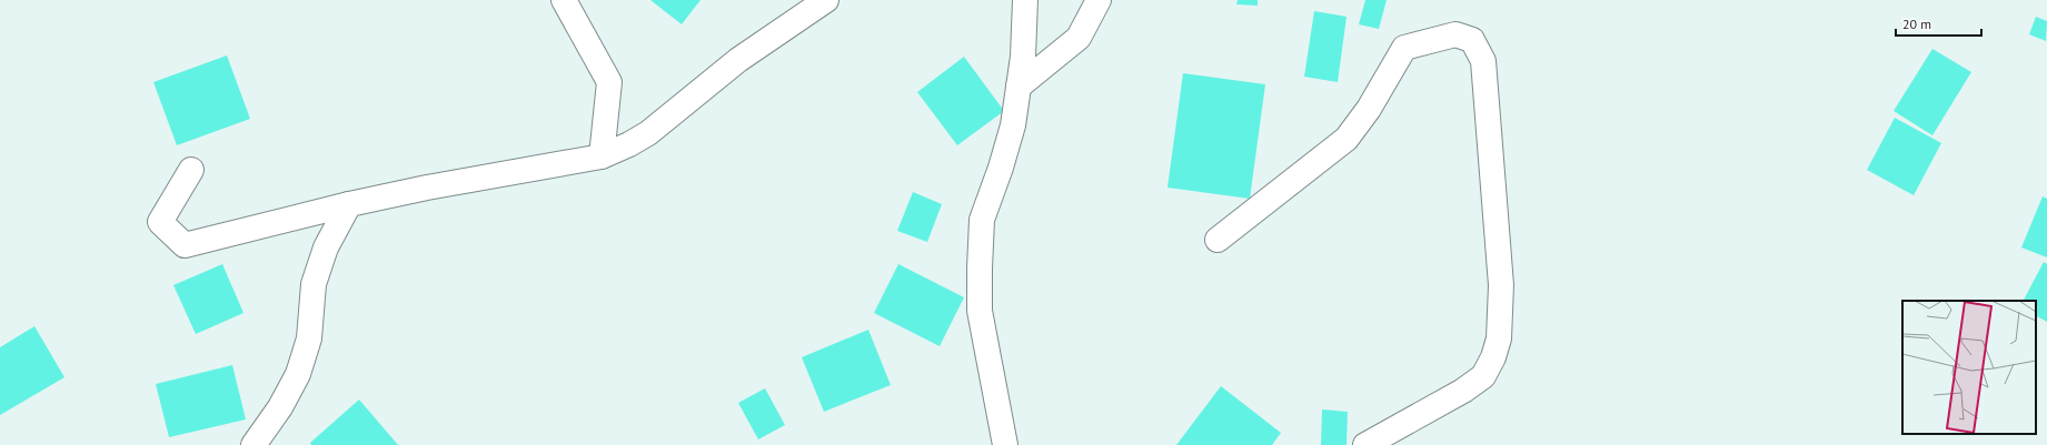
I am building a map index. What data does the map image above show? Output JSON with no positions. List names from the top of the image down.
{
  "scale_bar": "20 m"
}
